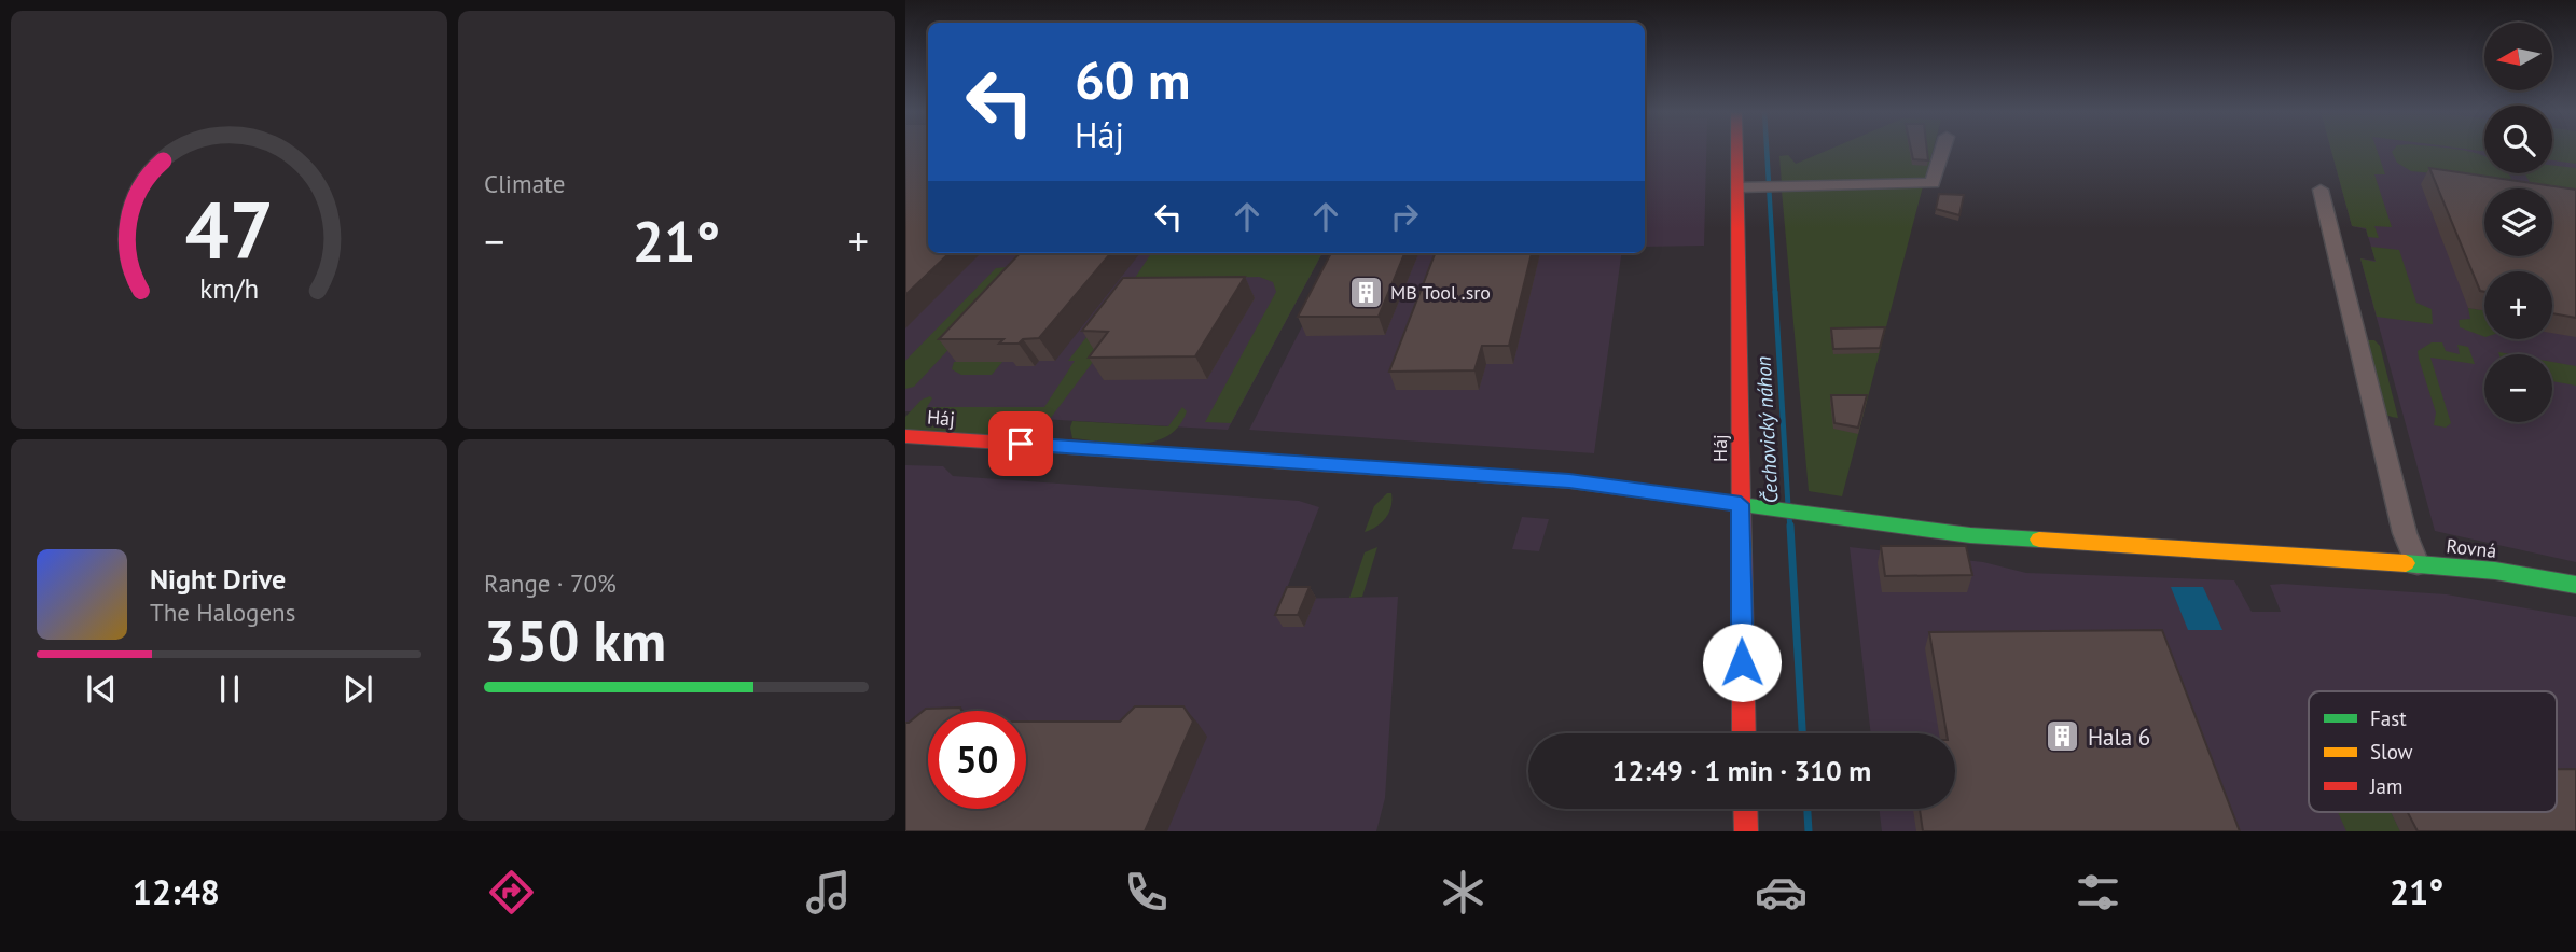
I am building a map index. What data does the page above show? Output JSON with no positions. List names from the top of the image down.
{
  "streets": {
    "street": ["Háj", "Rovná"]
  },
  "crossings": [
    ["Háj", "Rovná"]
  ],
  "water": ["Čechovický náhon"],
  "places": {
    "building": ["MB Tool .sro", "Hala 6"]
  },
  "legend": ["Fast", "Slow", "Jam"],
  "north": "left",
  "page": {
    "tile": [
      "Climate",
      ["Range · 70%", "350 km"]
    ],
    "map_buttons": ["+", "−"],
    "turn": ["60 m", "Háj"],
    "heat": ["−", "21°", "+"],
    "song": ["Night Drive", "The Halogens"],
    "limit": "50",
    "trip": "12:49 · 1 min · 310 m",
    "tabs": ["12:48", "21°"],
    "gauge": ["47", "km/h"]
  }
}
